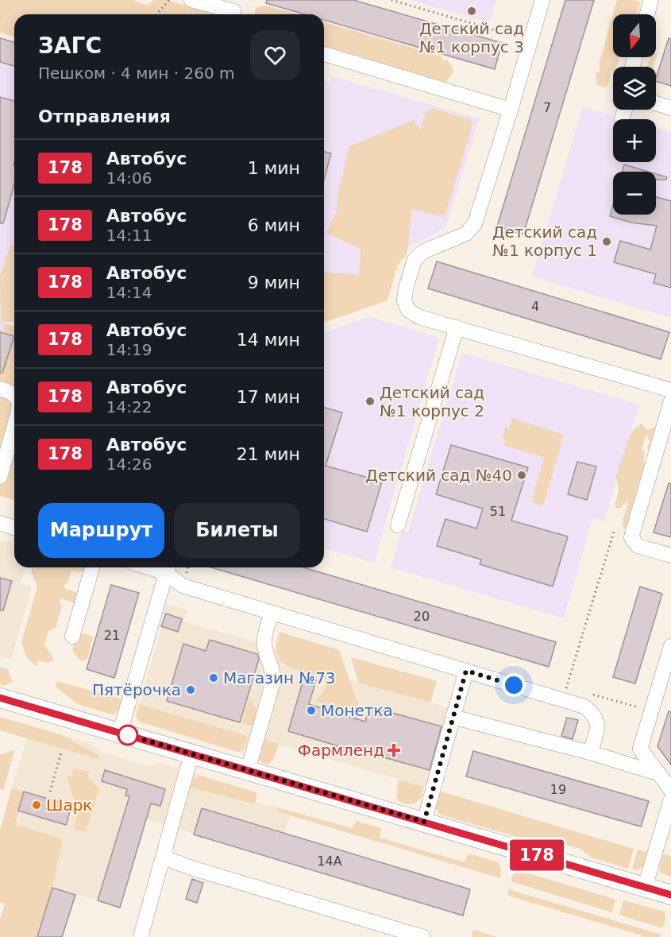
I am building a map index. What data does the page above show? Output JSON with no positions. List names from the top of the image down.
{
  "places": {
    "other": [
      "Детский сад №1 корпус 3",
      "Детский сад №1 корпус 1",
      "Детский сад №1 корпус 2",
      "Детский сад №40",
      "Магазин №73",
      "Пятёрочка",
      "Монетка",
      "Шарк"
    ],
    "health": ["Фармленд"]
  },
  "lines": ["bus line 178"],
  "house_numbers": [
    "7",
    "4",
    "51",
    "20",
    "21",
    "19",
    "14А"
  ],
  "north": "bottom",
  "page": {
    "on_map": "178",
    "map_buttons": ["+", "−"],
    "heading": [
      ["ЗАГС", "Пешком · 4 мин · 260 m"],
      "Отправления"
    ],
    "list": [
      {
        "mark": "178",
        "name": "Автобус",
        "note": "14:06",
        "value": "1 мин"
      },
      {
        "mark": "178",
        "name": "Автобус",
        "note": "14:11",
        "value": "6 мин"
      },
      {
        "mark": "178",
        "name": "Автобус",
        "note": "14:14",
        "value": "9 мин"
      },
      {
        "mark": "178",
        "name": "Автобус",
        "note": "14:19",
        "value": "14 мин"
      },
      {
        "mark": "178",
        "name": "Автобус",
        "note": "14:22",
        "value": "17 мин"
      },
      {
        "mark": "178",
        "name": "Автобус",
        "note": "14:26",
        "value": "21 мин"
      }
    ],
    "buttons": ["Маршрут", "Билеты"]
  }
}
